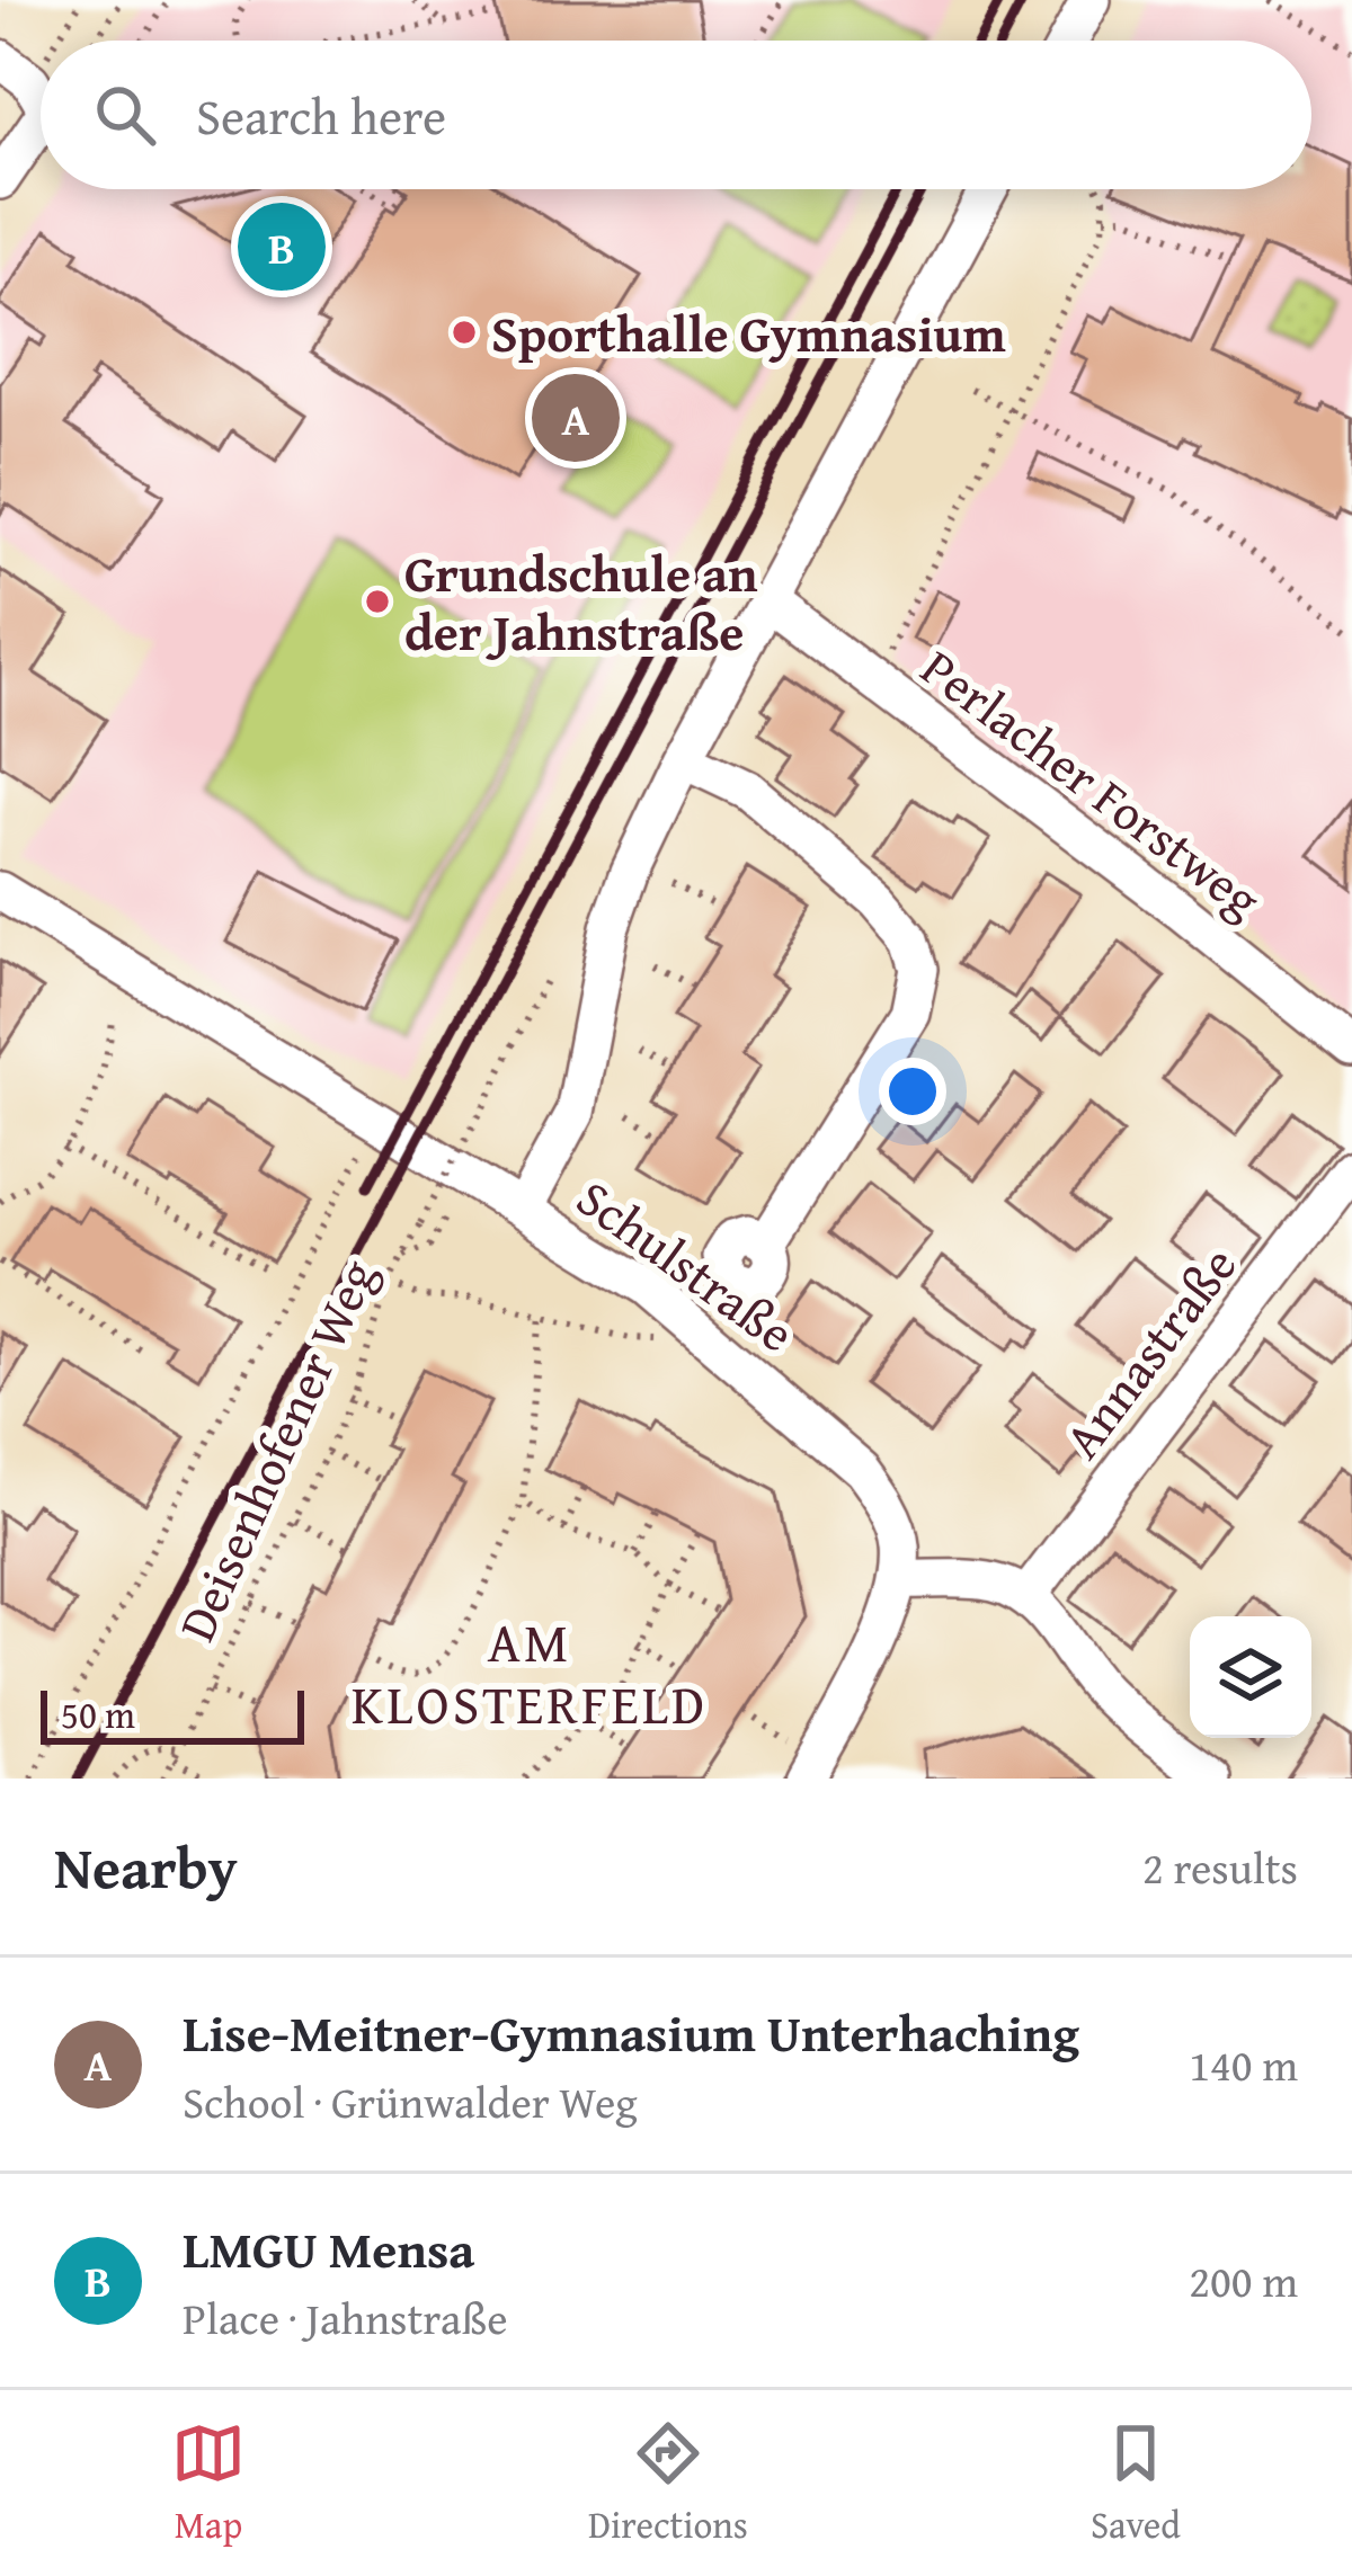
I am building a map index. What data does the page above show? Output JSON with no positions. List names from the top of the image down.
{
  "streets": {
    "street": ["Perlacher Forstweg", "Schulstraße", "Annastraße"],
    "path": ["Deisenhofener Weg"]
  },
  "districts": ["AM KLOSTERFELD"],
  "places": ["Sporthalle Gymnasium", "Grundschule an der Jahnstraße"],
  "scale_bar": "50 m",
  "page": {
    "search": "Search here",
    "pins": ["B", "A"],
    "scale": "50 m",
    "heading": ["Nearby", "2 results"],
    "list": [
      {
        "mark": "A",
        "name": "Lise-Meitner-Gymnasium Unterhaching",
        "note": "School · Grünwalder Weg",
        "value": "140 m"
      },
      {
        "mark": "B",
        "name": "LMGU Mensa",
        "note": "Place · Jahnstraße",
        "value": "200 m"
      }
    ],
    "nav": ["Map", "Directions", "Saved"]
  }
}
